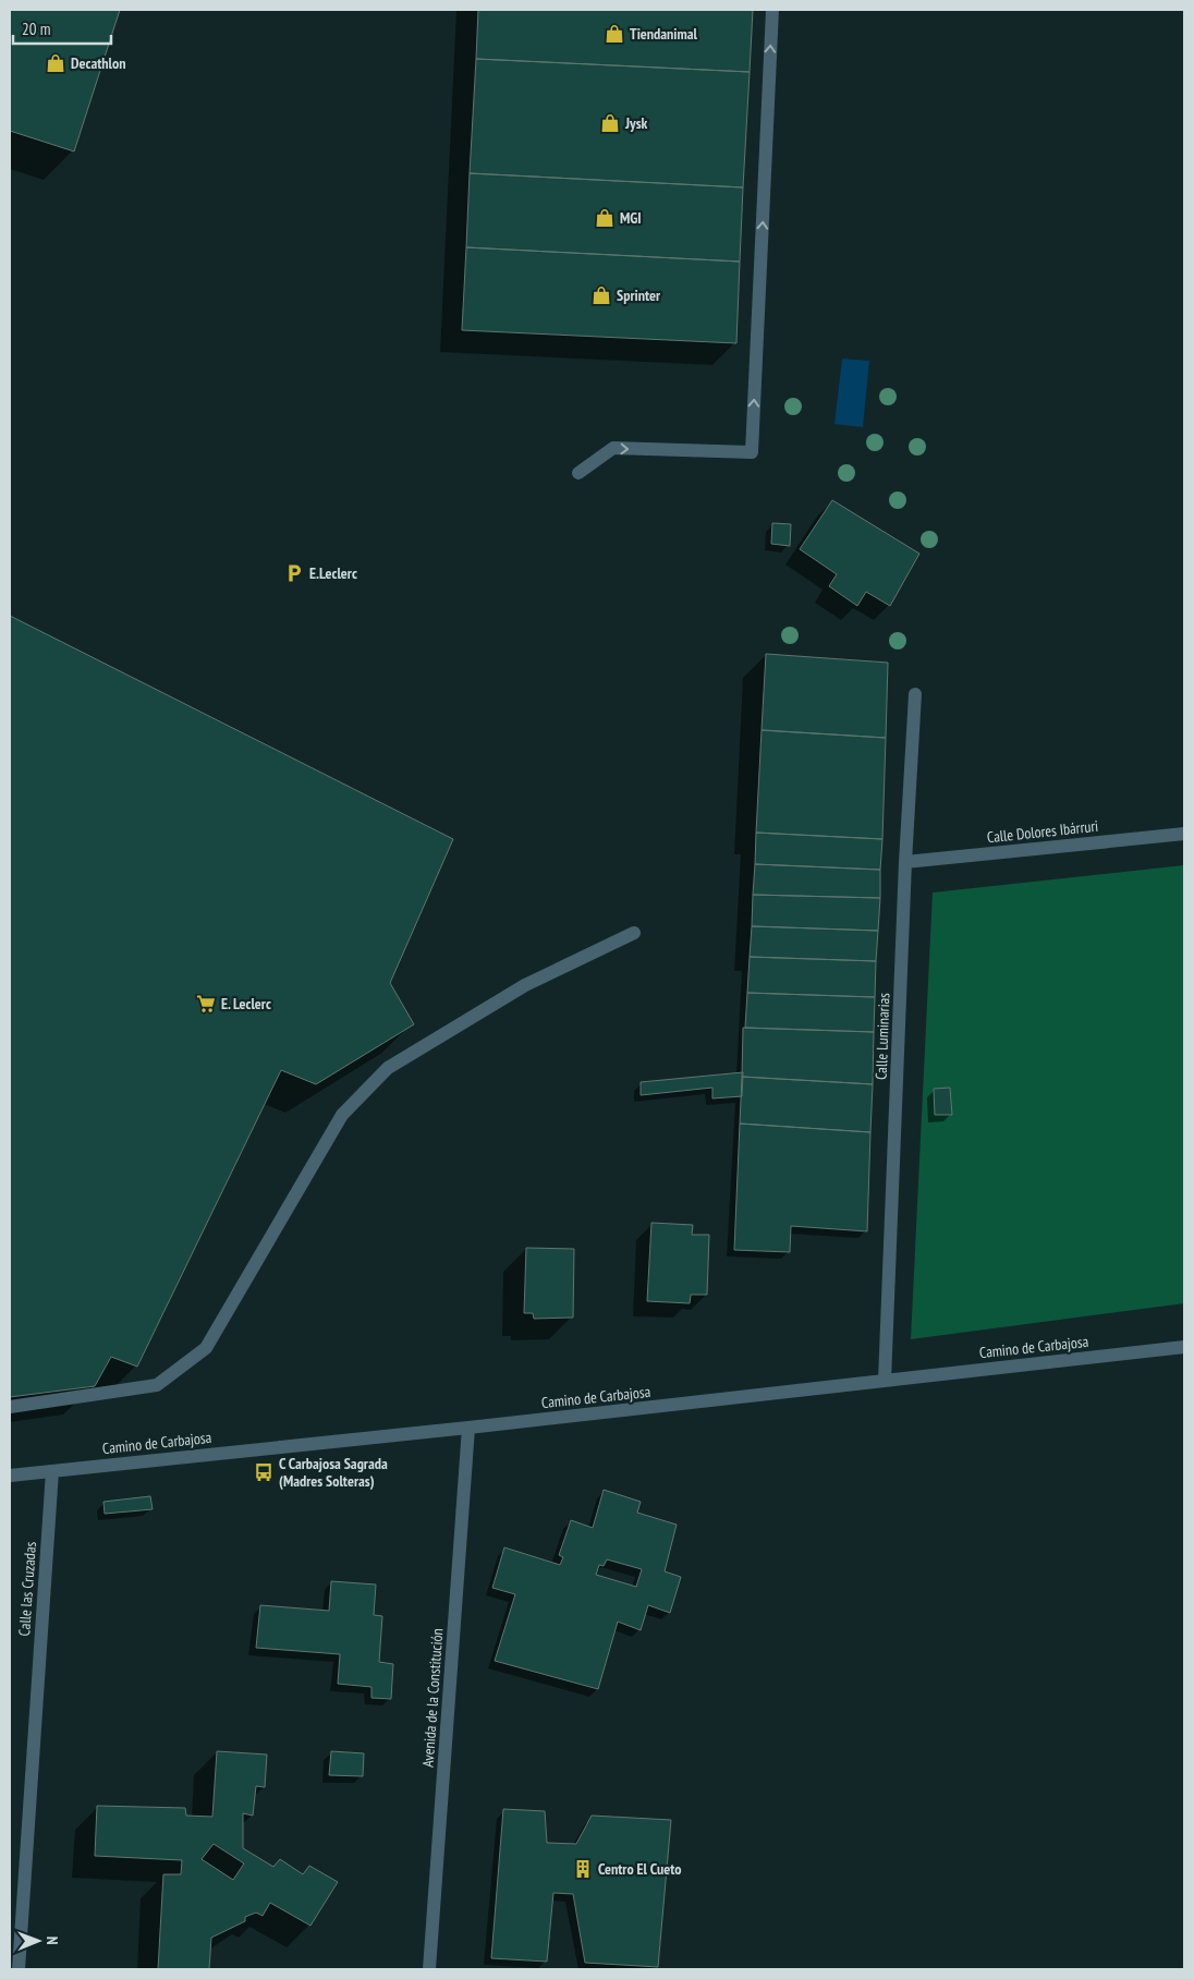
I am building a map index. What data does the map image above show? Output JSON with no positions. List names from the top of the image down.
{
  "streets": {
    "street": [
      "Calle Dolores Ibárruri",
      "Calle Luminarias",
      "Camino de Carbajosa",
      "Calle las Cruzadas",
      "Avenida de la Constitución"
    ]
  },
  "crossings": [
    ["Calle Dolores Ibárruri", "Calle Luminarias"],
    ["Calle Luminarias", "Camino de Carbajosa"],
    ["Camino de Carbajosa", "Calle las Cruzadas"],
    ["Camino de Carbajosa", "Avenida de la Constitución"]
  ],
  "places": {
    "shop": [
      "Tiendanimal",
      "Decathlon",
      "Jysk",
      "MGI",
      "Sprinter"
    ],
    "parking": ["E.Leclerc"],
    "supermarket": ["E. Leclerc"],
    "bus stop": ["C Carbajosa Sagrada (Madres Solteras)"],
    "building": ["Centro El Cueto"]
  },
  "scale_bar": "20 m",
  "north": "right"
}
